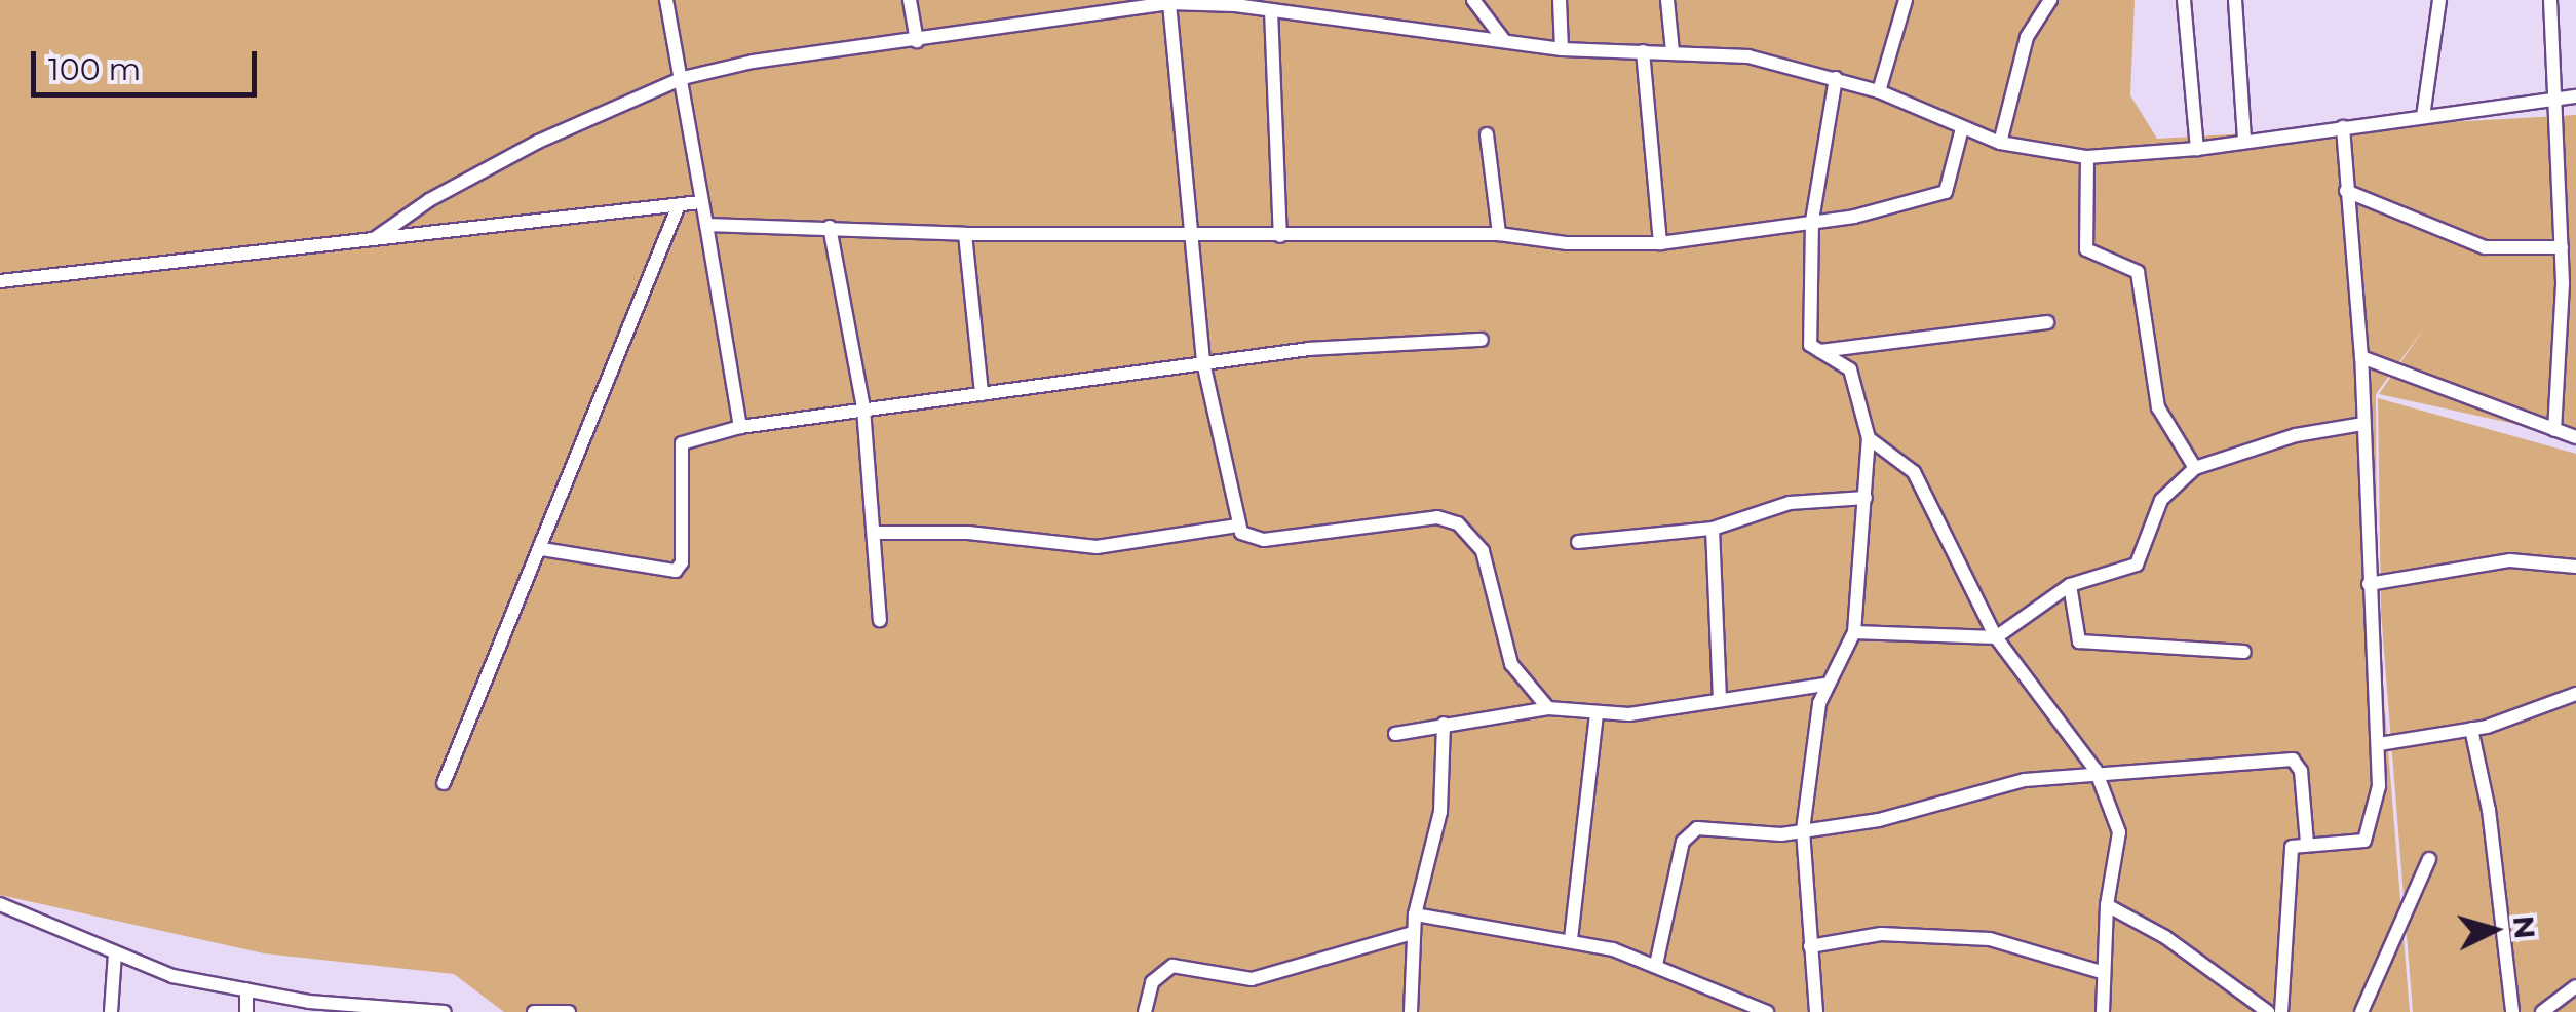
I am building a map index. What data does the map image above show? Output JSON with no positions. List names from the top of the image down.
{
  "scale_bar": "100 m",
  "north": "right"
}
